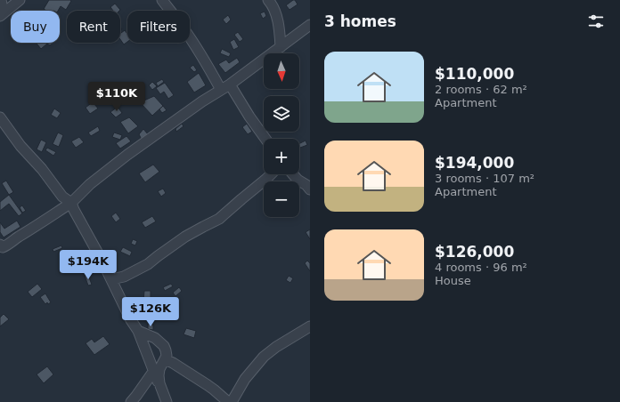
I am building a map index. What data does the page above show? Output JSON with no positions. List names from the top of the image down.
{
  "north": "bottom",
  "page": {
    "heading": "3 homes",
    "chip": ["Buy", "Rent", "Filters"],
    "list": [
      {
        "name": "$110,000",
        "note": "2 rooms · 62 m² · Apartment"
      },
      {
        "name": "$194,000",
        "note": "3 rooms · 107 m² · Apartment"
      },
      {
        "name": "$126,000",
        "note": "4 rooms · 96 m² · House"
      }
    ],
    "map_buttons": ["+", "−"],
    "price": ["$110K", "$194K", "$126K"]
  }
}
